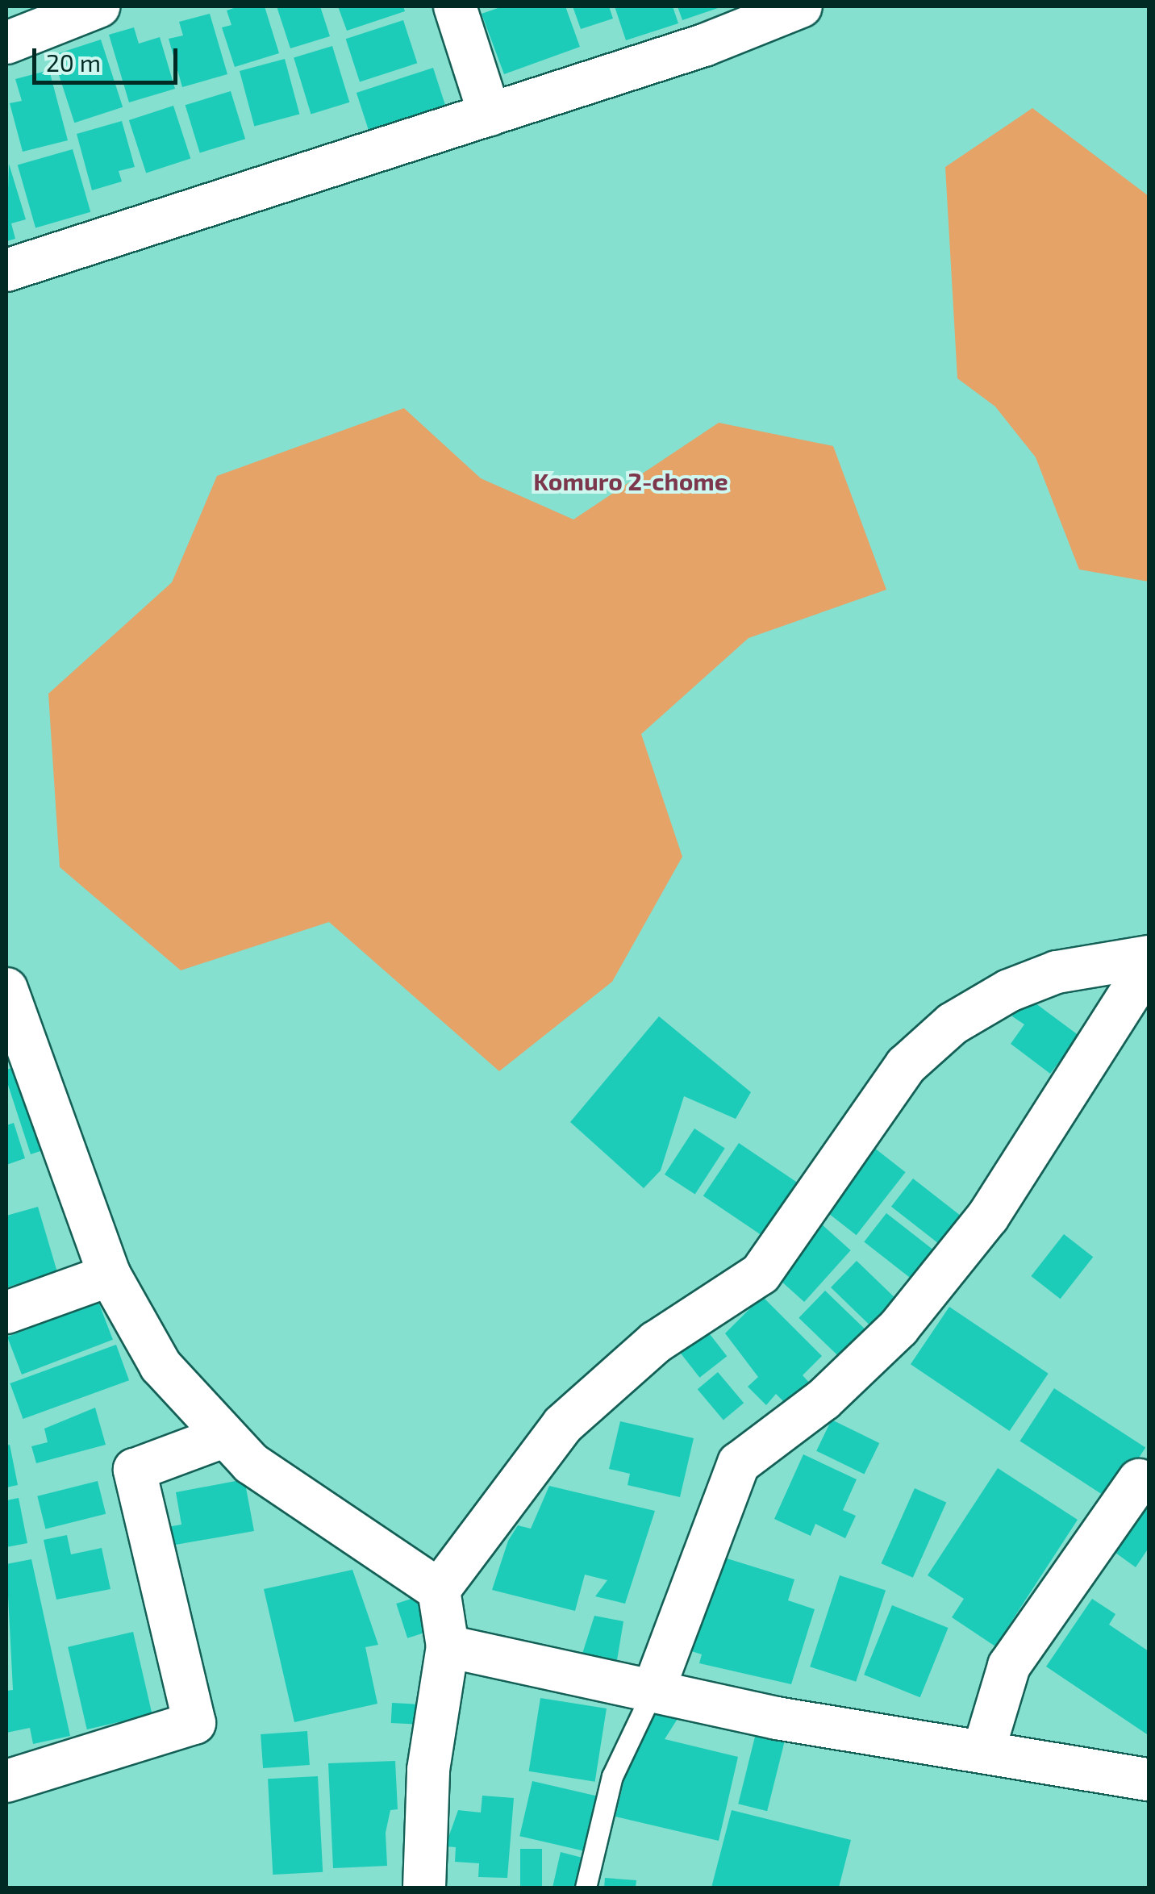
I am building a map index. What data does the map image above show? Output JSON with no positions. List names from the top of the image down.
{
  "districts": ["Komuro 2-chome"],
  "scale_bar": "20 m"
}
